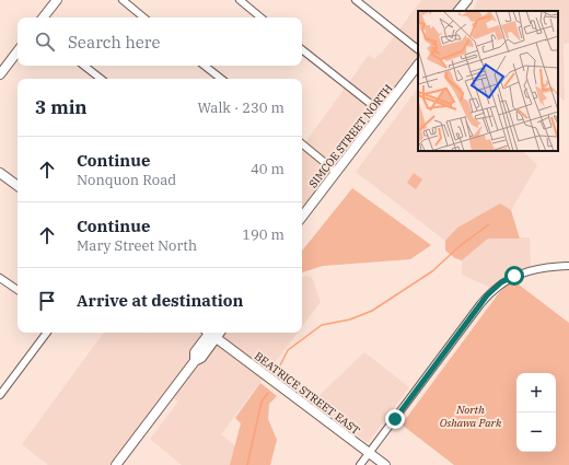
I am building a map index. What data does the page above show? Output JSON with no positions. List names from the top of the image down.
{
  "streets": {
    "main road": ["SIMCOE STREET NORTH", "BEATRICE STREET EAST"]
  },
  "parks": ["North Oshawa Park"],
  "page": {
    "search": "Search here",
    "heading": ["3 min", "Walk · 230 m"],
    "list": [
      ["Continue", "Nonquon Road", "40 m"],
      ["Continue", "Mary Street North", "190 m"],
      "Arrive at destination"
    ],
    "map_buttons": ["+", "−"]
  }
}
